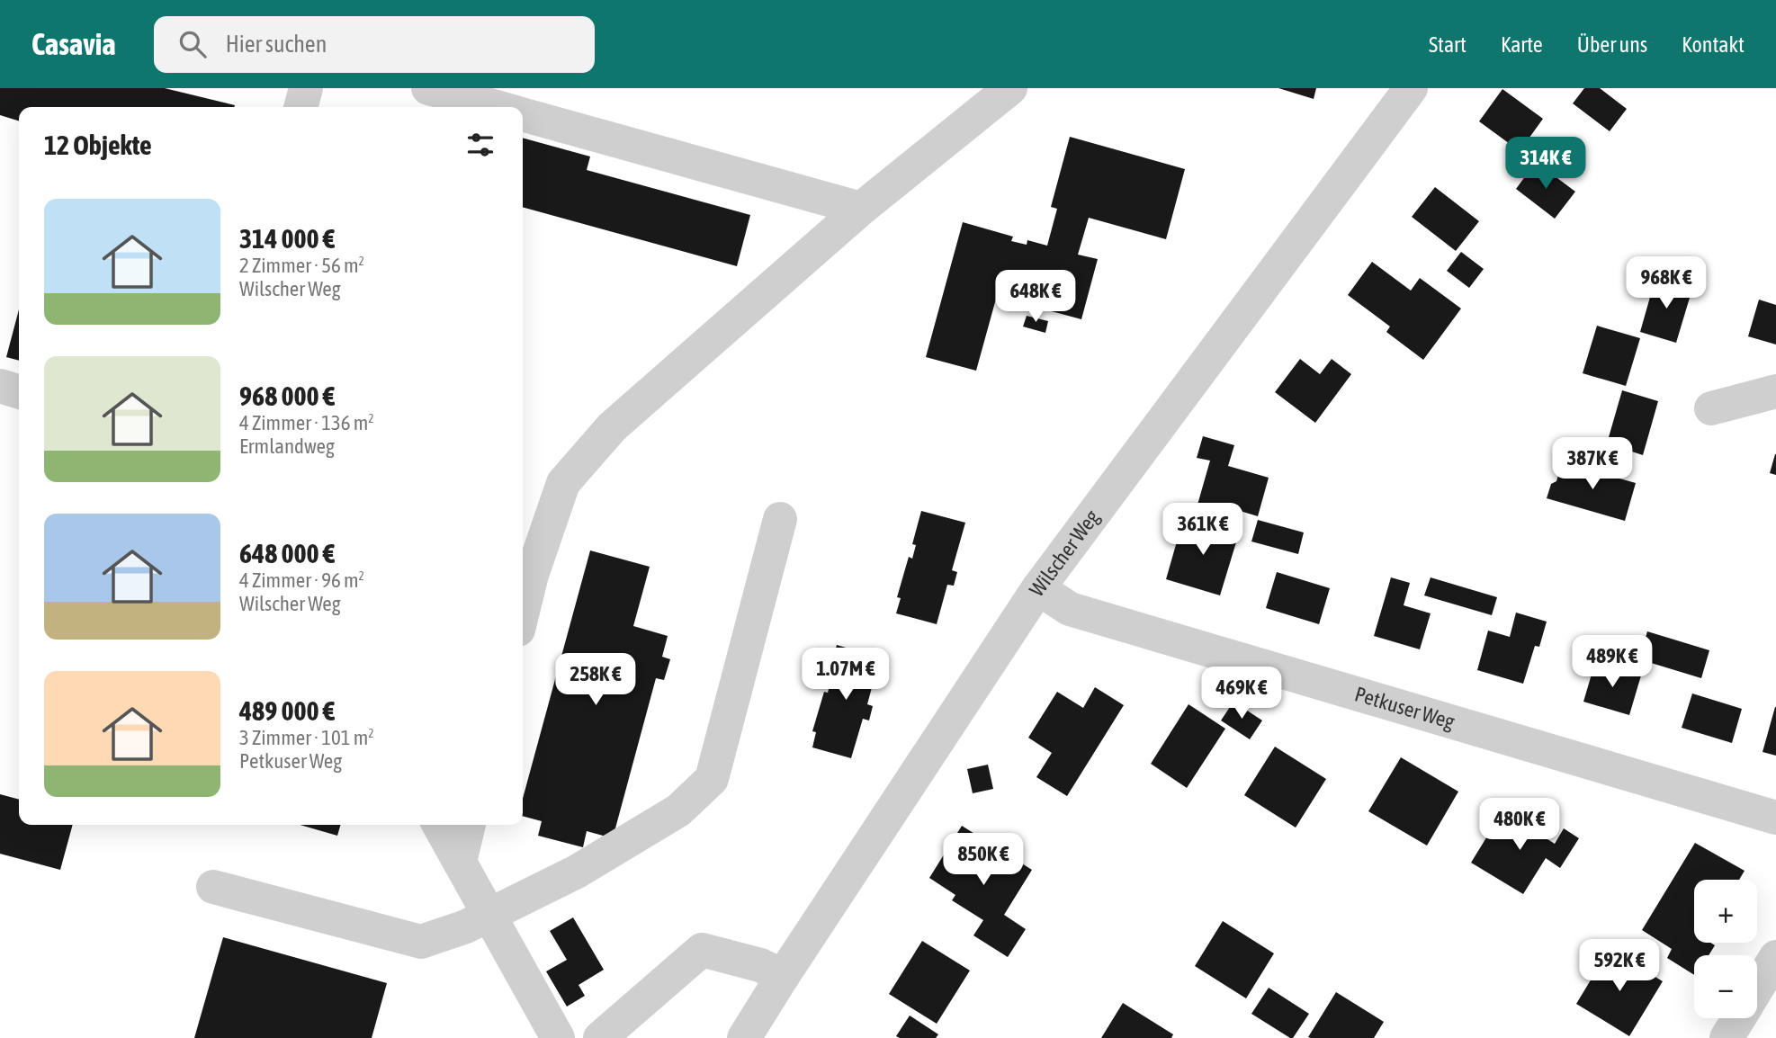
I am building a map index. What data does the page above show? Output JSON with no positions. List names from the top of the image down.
{
  "streets": {
    "street": ["Wilscher Weg", "Petkuser Weg"]
  },
  "crossings": [
    ["Wilscher Weg", "Petkuser Weg"]
  ],
  "page": {
    "header": "Casavia",
    "search": "Hier suchen",
    "nav": [
      "Start",
      "Karte",
      "Über uns",
      "Kontakt"
    ],
    "heading": "12 Objekte",
    "price": [
      "314K €",
      "968K €",
      "648K €",
      "387K €",
      "361K €",
      "489K €",
      "1.07M €",
      "258K €",
      "469K €",
      "480K €",
      "850K €",
      "592K €"
    ],
    "list": [
      {
        "name": "314 000 €",
        "note": "2 Zimmer · 56 m² · Wilscher Weg"
      },
      {
        "name": "968 000 €",
        "note": "4 Zimmer · 136 m² · Ermlandweg"
      },
      {
        "name": "648 000 €",
        "note": "4 Zimmer · 96 m² · Wilscher Weg"
      },
      {
        "name": "489 000 €",
        "note": "3 Zimmer · 101 m² · Petkuser Weg"
      }
    ],
    "map_buttons": ["+", "−"]
  }
}
